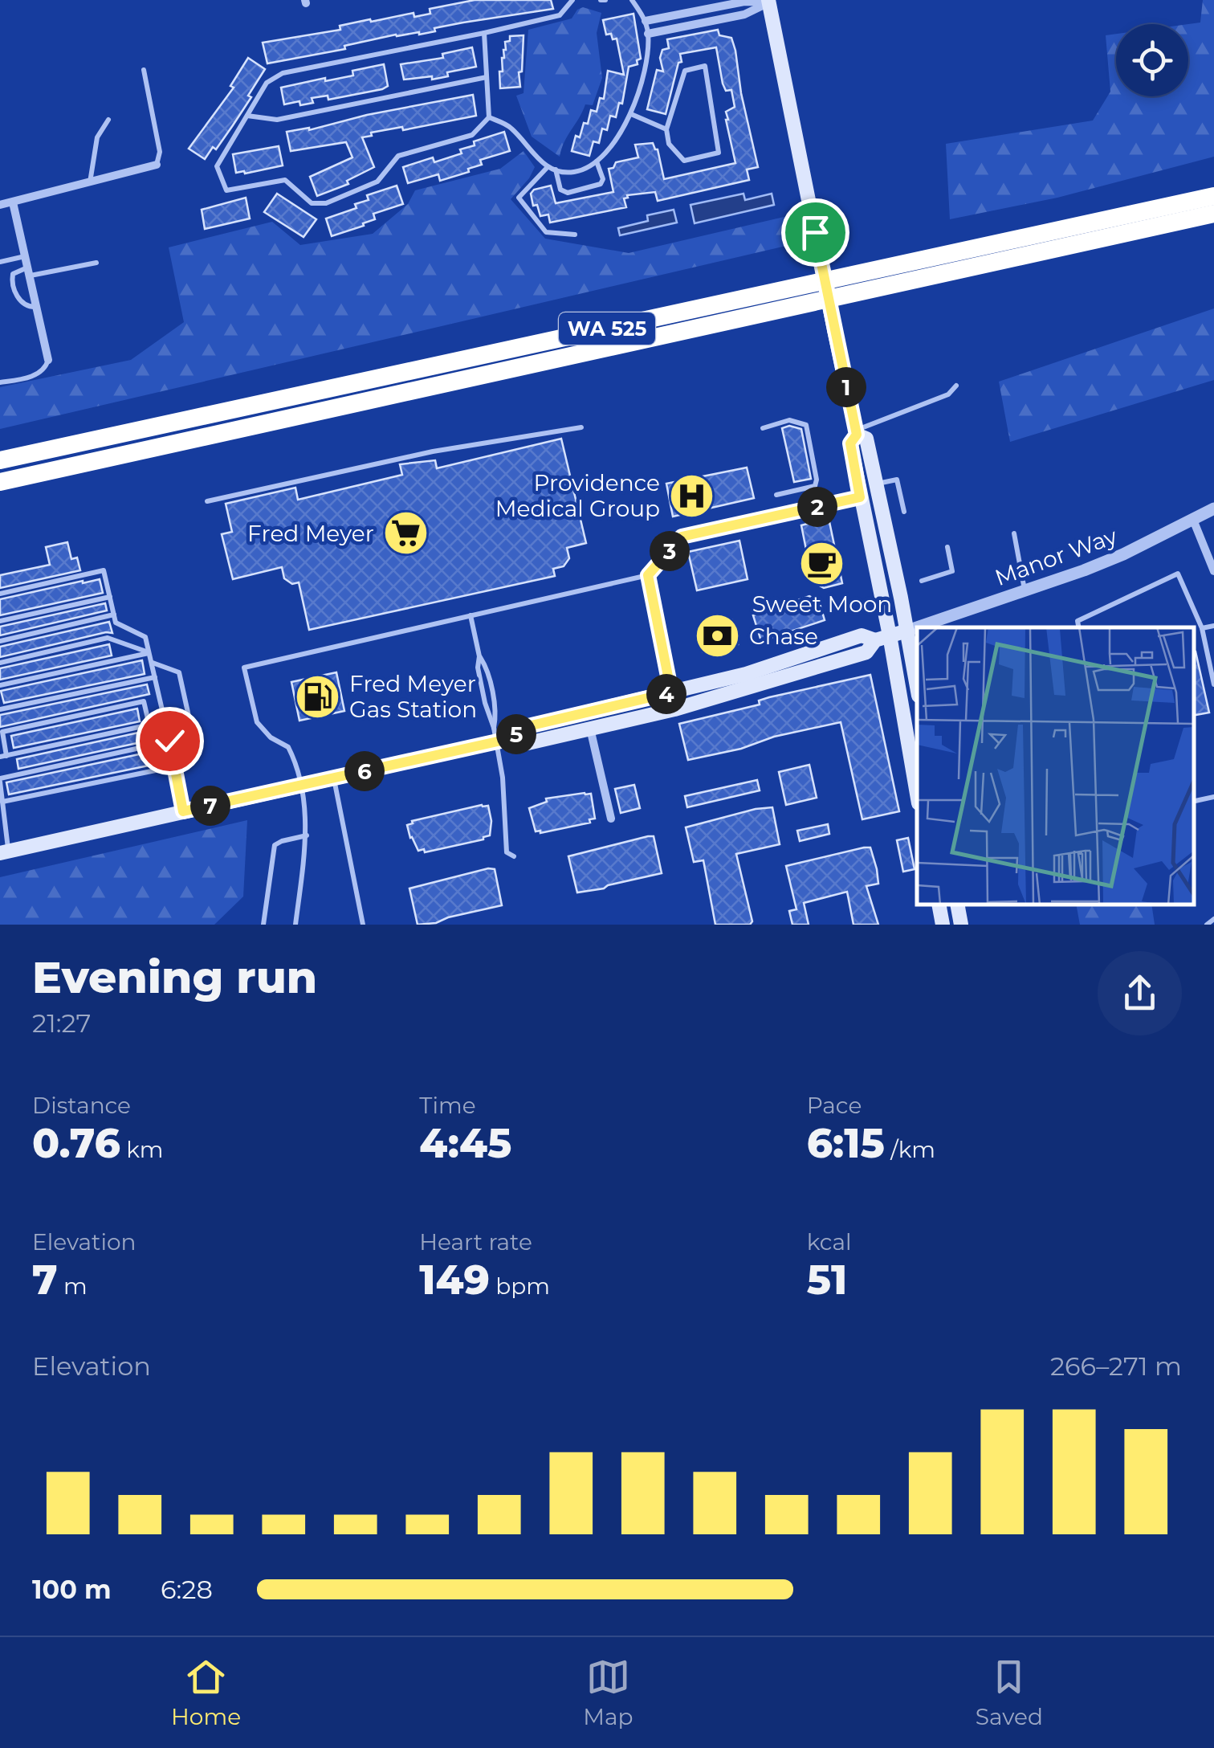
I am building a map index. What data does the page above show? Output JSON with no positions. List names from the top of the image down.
{
  "streets": {
    "highway": ["WA 525"],
    "street": ["Manor Way"]
  },
  "places": {
    "hospital": ["Providence Medical Group"],
    "supermarket": ["Fred Meyer"],
    "cafe": ["Sweet Moon"],
    "bank": ["Chase"],
    "fuel station": ["Fred Meyer Gas Station"]
  },
  "page": {
    "pins": [
      "1",
      "2",
      "3",
      "4",
      "5",
      "6",
      "7"
    ],
    "heading": ["Evening run", "21:27"],
    "stats": [
      ["Distance", "0.76 km"],
      ["Time", "4:45"],
      ["Pace", "6:15 /km"],
      ["Elevation", "7 m"],
      ["Heart rate", "149 bpm"],
      ["kcal", "51"]
    ],
    "chart": ["Elevation", "266–271 m"],
    "list": [
      {
        "name": "100 m",
        "note": "6:28"
      }
    ],
    "tabs": ["Home", "Map", "Saved"]
  }
}
